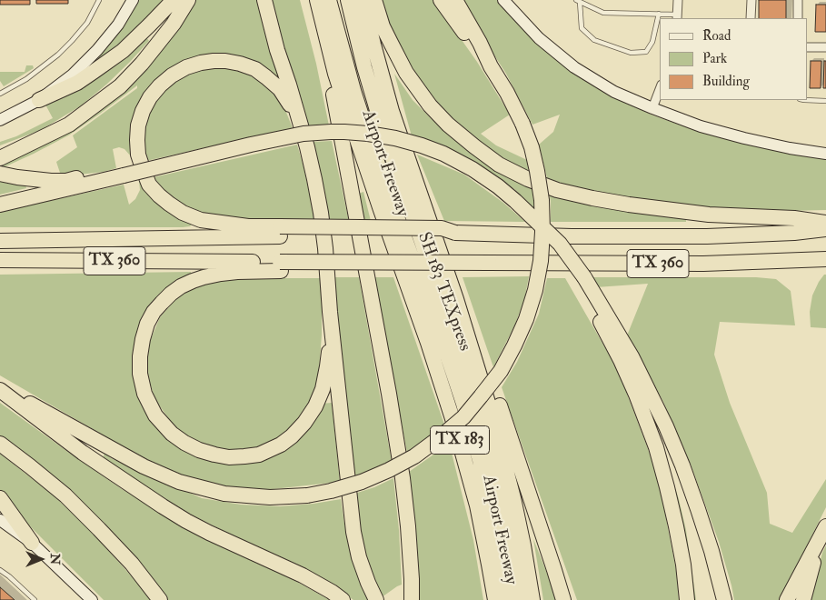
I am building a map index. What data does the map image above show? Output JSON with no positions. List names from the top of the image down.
{
  "streets": {
    "highway": [
      "Airport Freeway",
      "TX 360",
      "SH 183 TEXpress",
      "TX 183"
    ]
  },
  "legend": ["Road", "Park", "Building"],
  "north": "right"
}
